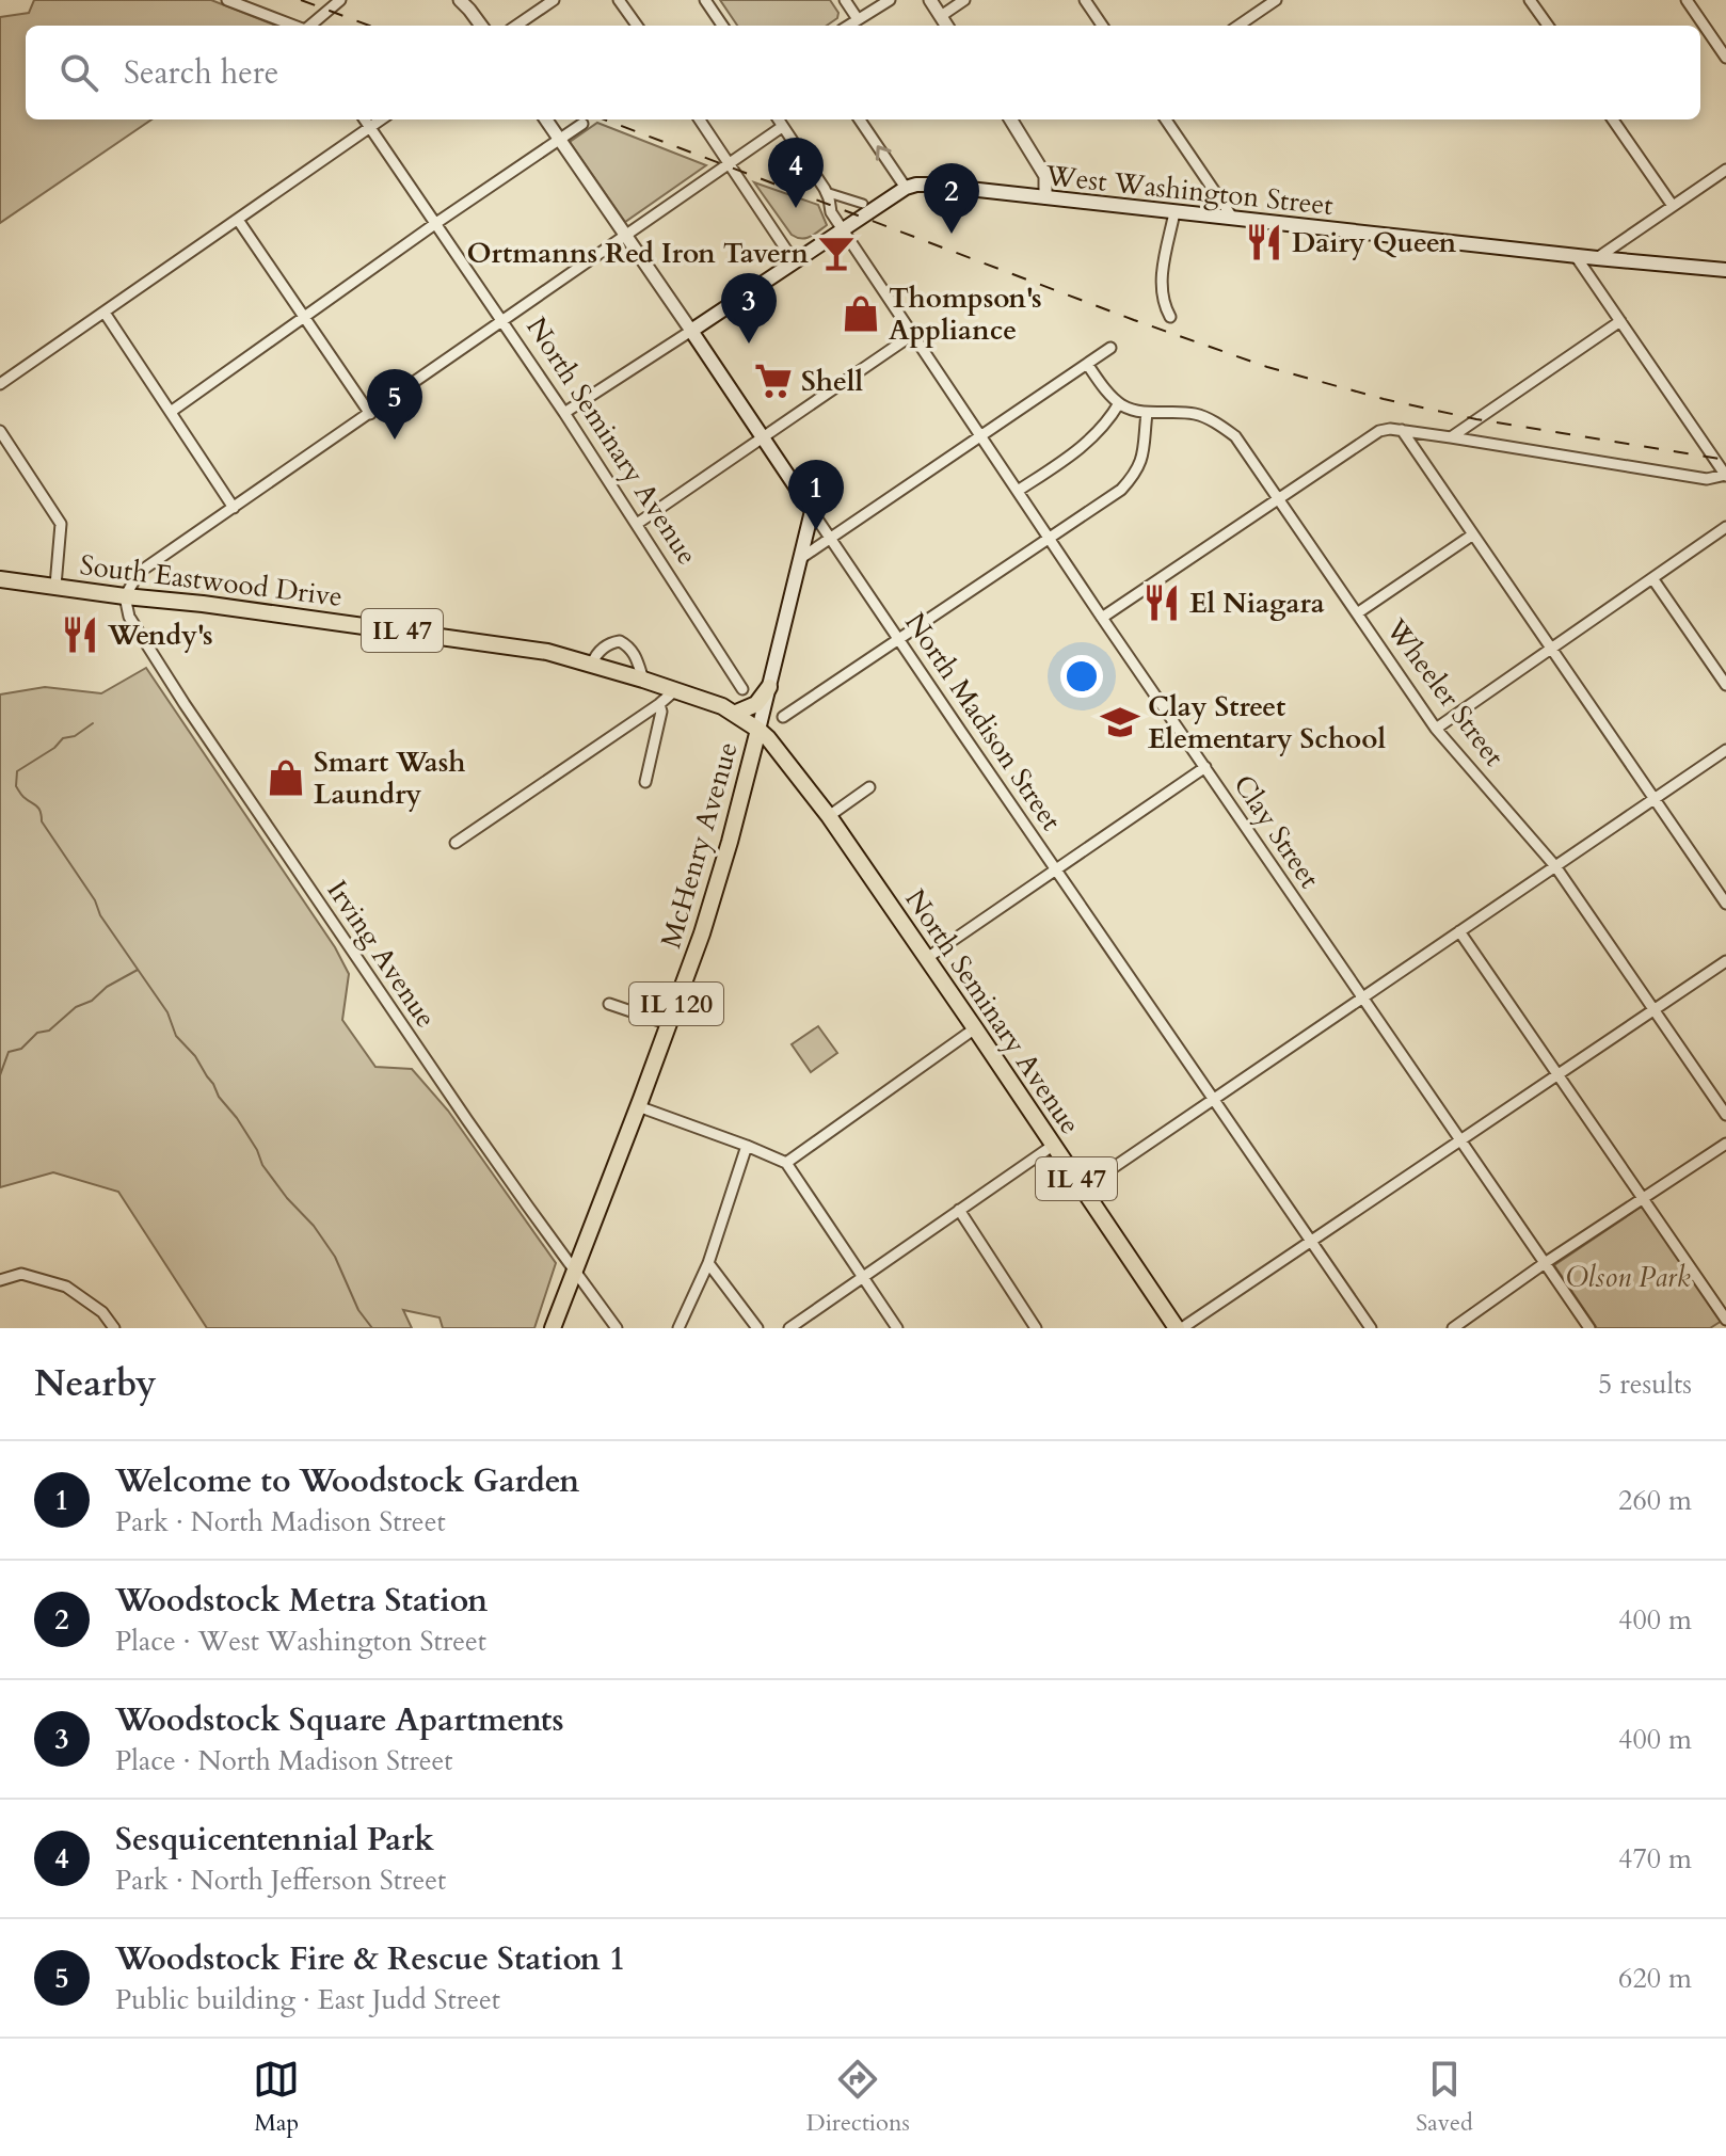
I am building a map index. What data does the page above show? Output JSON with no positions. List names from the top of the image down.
{
  "streets": {
    "main road": [
      "West Washington Street",
      "North Seminary Avenue",
      "South Eastwood Drive",
      "IL 47",
      "North Madison Street",
      "McHenry Avenue",
      "IL 120"
    ],
    "street": ["Wheeler Street", "Clay Street", "Irving Avenue"]
  },
  "crossings": [
    ["North Seminary Avenue", "South Eastwood Drive"],
    ["North Seminary Avenue", "McHenry Avenue"],
    ["South Eastwood Drive", "McHenry Avenue"],
    ["South Eastwood Drive", "Irving Avenue"],
    ["North Madison Street", "McHenry Avenue"],
    ["McHenry Avenue", "Irving Avenue"]
  ],
  "parks": ["Olson Park"],
  "places": {
    "restaurant": ["Dairy Queen", "El Niagara", "Wendy's"],
    "bar": ["Ortmanns Red Iron Tavern"],
    "shop": ["Thompson's Appliance", "Smart Wash Laundry"],
    "supermarket": ["Shell"],
    "school or university": ["Clay Street Elementary School"]
  },
  "page": {
    "search": "Search here",
    "pins": [
      "4",
      "2",
      "3",
      "5",
      "1"
    ],
    "heading": ["Nearby", "5 results"],
    "list": [
      {
        "mark": "1",
        "name": "Welcome to Woodstock Garden",
        "note": "Park · North Madison Street",
        "value": "260 m"
      },
      {
        "mark": "2",
        "name": "Woodstock Metra Station",
        "note": "Place · West Washington Street",
        "value": "400 m"
      },
      {
        "mark": "3",
        "name": "Woodstock Square Apartments",
        "note": "Place · North Madison Street",
        "value": "400 m"
      },
      {
        "mark": "4",
        "name": "Sesquicentennial Park",
        "note": "Park · North Jefferson Street",
        "value": "470 m"
      },
      {
        "mark": "5",
        "name": "Woodstock Fire & Rescue Station 1",
        "note": "Public building · East Judd Street",
        "value": "620 m"
      }
    ],
    "nav": ["Map", "Directions", "Saved"]
  }
}
